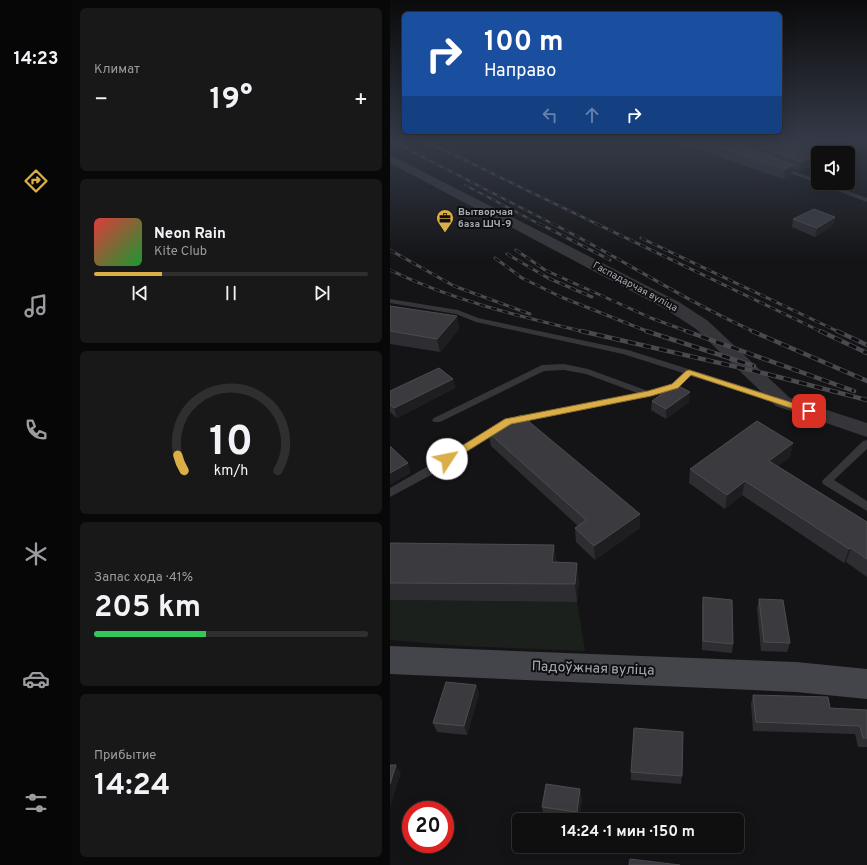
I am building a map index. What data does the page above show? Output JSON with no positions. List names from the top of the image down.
{
  "streets": {
    "main road": ["Падоўжная вуліца"],
    "street": ["Гаспадарчая вуліца"]
  },
  "places": {
    "office": ["Вытворчая база ШЧ-9"]
  },
  "page": {
    "tabs": "14:23",
    "tile": [
      "Климат",
      ["Запас хода · 41%", "205 km"],
      ["Прибытие", "14:24"]
    ],
    "turn": ["100 m", "Направо"],
    "heat": ["−", "19°", "+"],
    "song": ["Neon Rain", "Kite Club"],
    "limit": "20",
    "trip": "14:24 · 1 мин · 150 m",
    "gauge": ["10", "km/h"]
  }
}
